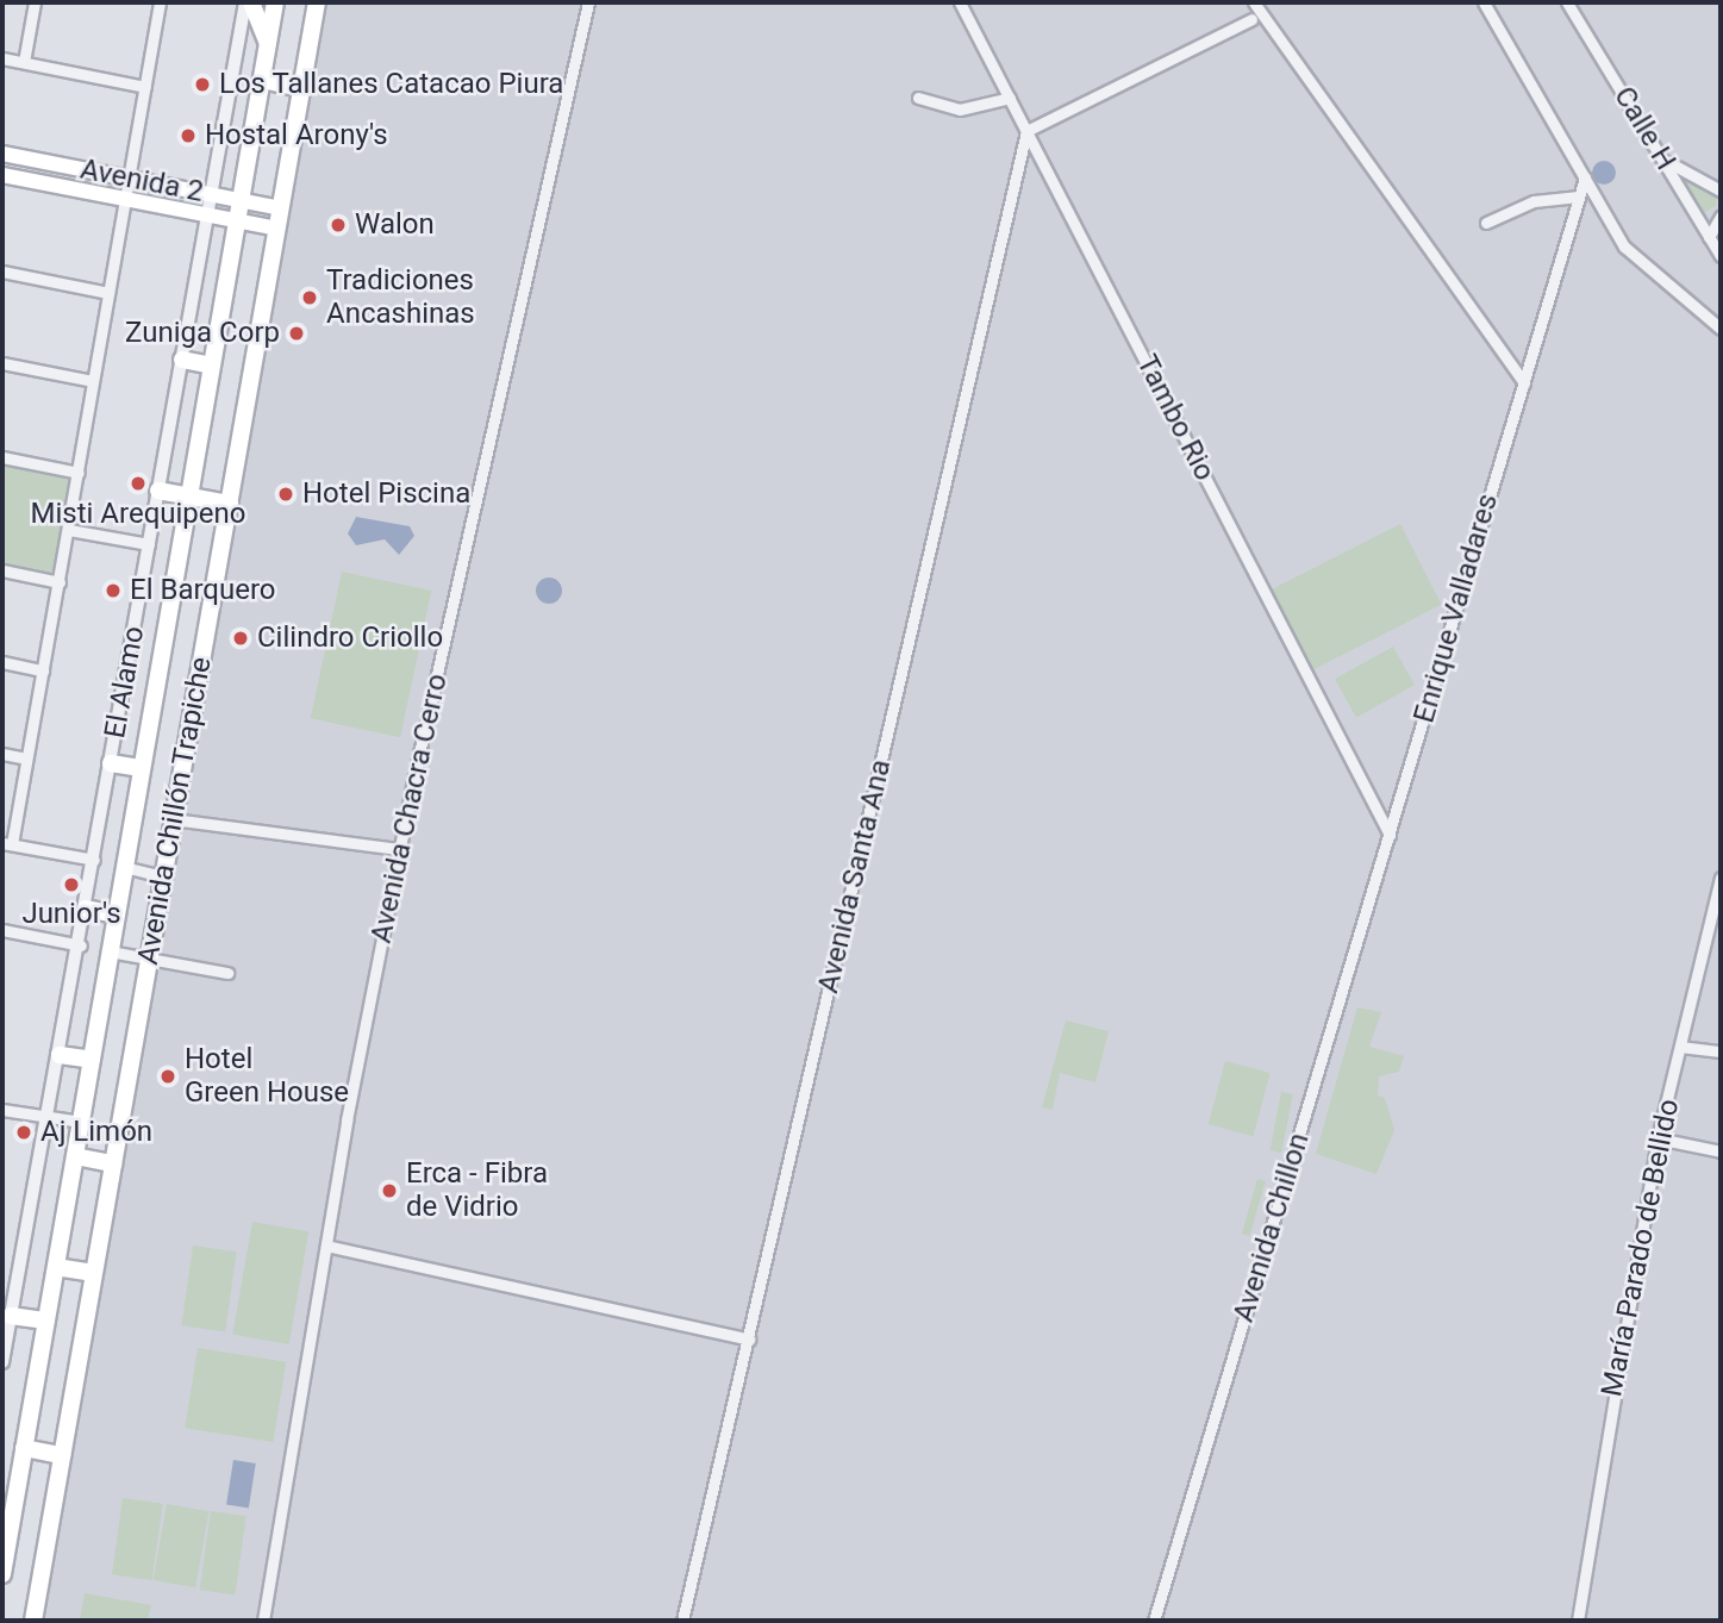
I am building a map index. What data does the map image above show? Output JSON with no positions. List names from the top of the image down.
{
  "streets": {
    "main road": ["Avenida 2", "Avenida Chillón Trapiche"],
    "street": [
      "Calle H",
      "Tambo Rio",
      "Enrique Valladares",
      "El Alamo",
      "Avenida Chacra Cerro",
      "Avenida Santa Ana",
      "Avenida Chillon",
      "María Parado de Bellido"
    ]
  },
  "crossings": [
    ["Avenida 2", "El Alamo"],
    ["Avenida 2", "Avenida Chillón Trapiche"],
    ["Tambo Rio", "Enrique Valladares"],
    ["Tambo Rio", "Avenida Santa Ana"],
    ["Tambo Rio", "Avenida Chillon"],
    ["Enrique Valladares", "Avenida Chillon"]
  ],
  "places": [
    "Los Tallanes Catacao Piura",
    "Hostal Arony's",
    "Walon",
    "Tradiciones Ancashinas",
    "Zuniga Corp",
    "Misti Arequipeno",
    "Hotel Piscina",
    "El Barquero",
    "Cilindro Criollo",
    "Junior's",
    "Hotel Green House",
    "Aj Limón",
    "Erca - Fibra de Vidrio"
  ]
}
